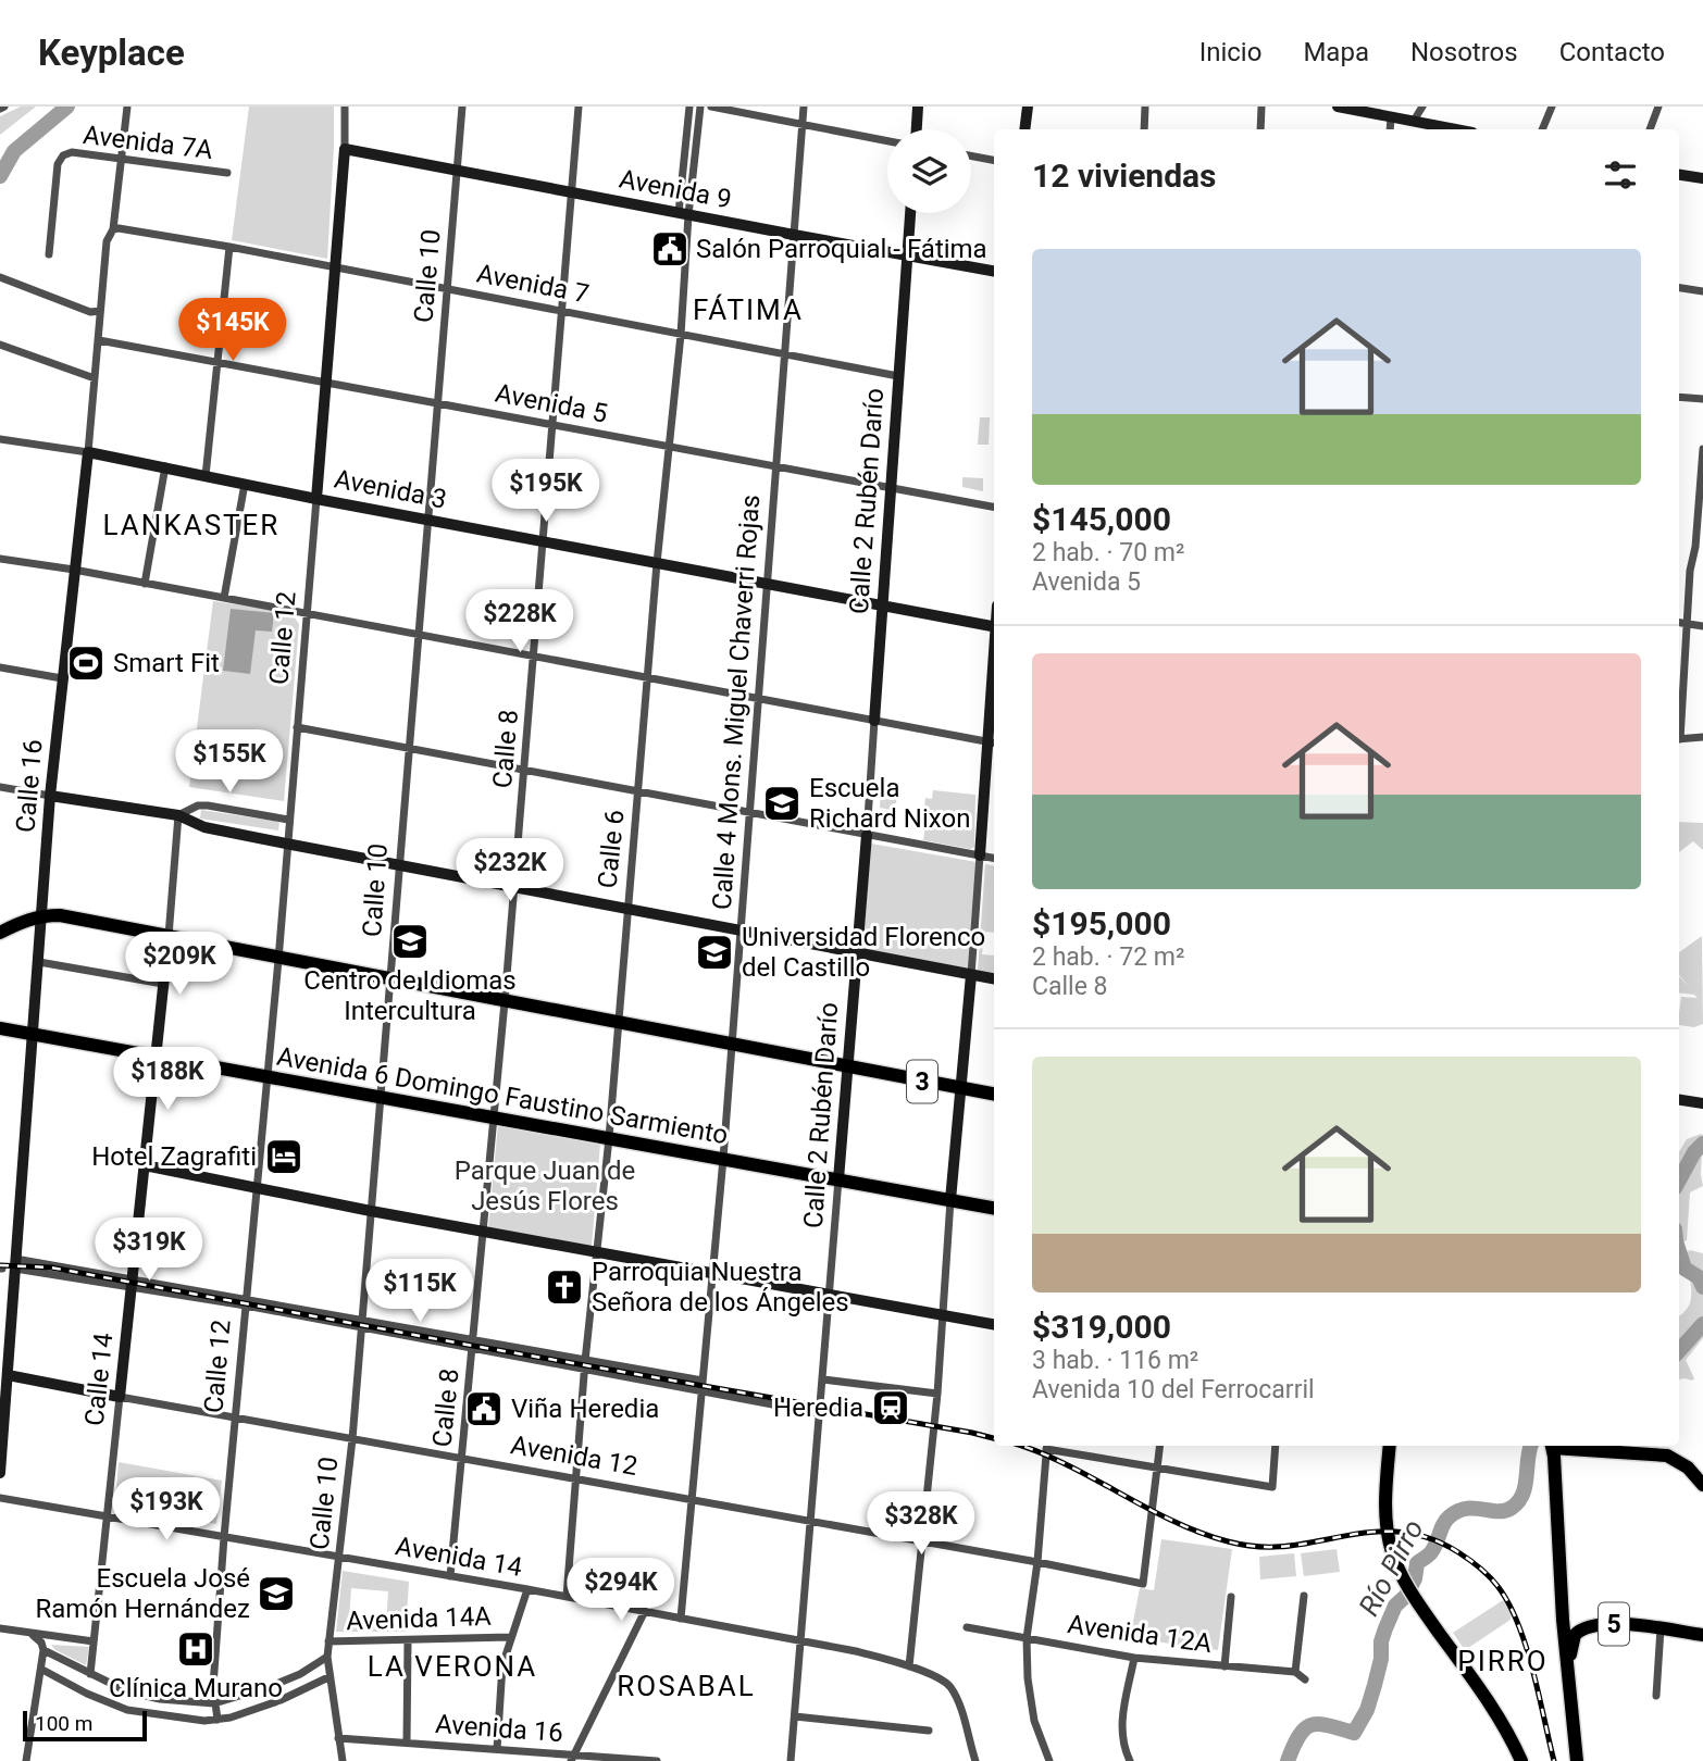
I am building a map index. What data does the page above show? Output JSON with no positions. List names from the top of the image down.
{
  "streets": {
    "main road": ["3", "Avenida 6 Domingo Faustino Sarmiento", "5"],
    "street": [
      "Avenida 7A",
      "Avenida 9",
      "Calle 10",
      "Avenida 7",
      "Avenida 5",
      "Avenida 3",
      "Calle 2 Rubén Darío",
      "Calle 12",
      "Calle 4 Mons. Miguel Chaverri Rojas",
      "Calle 8",
      "Calle 16",
      "Calle 6",
      "Calle 14",
      "Avenida 12",
      "Avenida 14",
      "Avenida 14A",
      "Avenida 12A",
      "Avenida 16"
    ]
  },
  "crossings": [
    ["Avenida 7A", "Calle 16"],
    ["Avenida 9", "Calle 10"],
    ["Avenida 9", "Calle 2 Rubén Darío"],
    ["Avenida 9", "Calle 12"],
    ["Avenida 9", "Calle 4 Mons. Miguel Chaverri Rojas"],
    ["Avenida 9", "Calle 8"],
    ["Avenida 9", "Calle 6"],
    ["Calle 10", "Avenida 7"],
    ["Calle 10", "Avenida 5"],
    ["Calle 10", "Avenida 3"],
    ["Calle 10", "3"],
    ["Calle 10", "Avenida 6 Domingo Faustino Sarmiento"],
    ["Calle 10", "Avenida 12"],
    ["Calle 10", "Avenida 14"],
    ["Calle 10", "Avenida 14A"],
    ["Calle 10", "Avenida 16"],
    ["Avenida 7", "Calle 2 Rubén Darío"],
    ["Avenida 7", "Calle 12"],
    ["Avenida 7", "Calle 4 Mons. Miguel Chaverri Rojas"],
    ["Avenida 7", "Calle 8"],
    ["Avenida 7", "Calle 16"],
    ["Avenida 7", "Calle 6"],
    ["Avenida 5", "Calle 2 Rubén Darío"],
    ["Avenida 5", "Calle 12"],
    ["Avenida 5", "Calle 4 Mons. Miguel Chaverri Rojas"],
    ["Avenida 5", "Calle 8"],
    ["Avenida 5", "Calle 16"],
    ["Avenida 5", "Calle 6"],
    ["Avenida 3", "Calle 2 Rubén Darío"],
    ["Avenida 3", "Calle 12"],
    ["Avenida 3", "Calle 4 Mons. Miguel Chaverri Rojas"],
    ["Avenida 3", "Calle 8"],
    ["Avenida 3", "Calle 16"],
    ["Avenida 3", "Calle 6"],
    ["Calle 2 Rubén Darío", "3"],
    ["Calle 2 Rubén Darío", "Avenida 6 Domingo Faustino Sarmiento"],
    ["Calle 2 Rubén Darío", "Avenida 12"],
    ["Calle 2 Rubén Darío", "Avenida 14"],
    ["Calle 12", "3"],
    ["Calle 12", "Avenida 6 Domingo Faustino Sarmiento"],
    ["Calle 12", "Avenida 12"],
    ["Calle 12", "Avenida 14"],
    ["Calle 4 Mons. Miguel Chaverri Rojas", "3"],
    ["Calle 4 Mons. Miguel Chaverri Rojas", "Avenida 6 Domingo Faustino Sarmiento"],
    ["Calle 4 Mons. Miguel Chaverri Rojas", "Avenida 12"],
    ["Calle 4 Mons. Miguel Chaverri Rojas", "Avenida 14"],
    ["Calle 8", "3"],
    ["Calle 8", "Avenida 6 Domingo Faustino Sarmiento"],
    ["Calle 8", "Avenida 12"],
    ["Calle 8", "Avenida 14"],
    ["Calle 16", "3"],
    ["Calle 16", "Avenida 6 Domingo Faustino Sarmiento"],
    ["Calle 16", "Avenida 12"],
    ["Calle 6", "3"],
    ["Calle 6", "Avenida 6 Domingo Faustino Sarmiento"],
    ["Calle 6", "Avenida 12"],
    ["Calle 6", "Avenida 14"],
    ["3", "Calle 14"],
    ["Avenida 6 Domingo Faustino Sarmiento", "Calle 14"],
    ["Calle 14", "Avenida 12"],
    ["Calle 14", "Avenida 14"]
  ],
  "districts": [
    "FÁTIMA",
    "LANKASTER",
    "PIRRO",
    "LA VERONA",
    "ROSABAL"
  ],
  "water": ["Río Pirro"],
  "parks": ["Parque Juan de Jesús Flores"],
  "places": {
    "public building": ["Salón Parroquial - Fátima", "Viña Heredia"],
    "sports": ["Smart Fit"],
    "school or university": [
      "Escuela Richard Nixon",
      "Centro de Idiomas Intercultura",
      "Universidad Florenco del Castillo",
      "Escuela José Ramón Hernández"
    ],
    "hotel": ["Hotel Zagrafiti"],
    "church": ["Parroquia Nuestra Señora de los Ángeles"],
    "station": ["Heredia"],
    "hospital": ["Clínica Murano"]
  },
  "scale_bar": "100 m",
  "page": {
    "header": "Keyplace",
    "nav": [
      "Inicio",
      "Mapa",
      "Nosotros",
      "Contacto"
    ],
    "heading": "12 viviendas",
    "list": [
      {
        "name": "$145,000",
        "note": "2 hab. · 70 m² · Avenida 5"
      },
      {
        "name": "$195,000",
        "note": "2 hab. · 72 m² · Calle 8"
      },
      {
        "name": "$319,000",
        "note": "3 hab. · 116 m² · Avenida 10 del Ferrocarril"
      }
    ],
    "price": [
      "$145K",
      "$195K",
      "$228K",
      "$155K",
      "$232K",
      "$209K",
      "$188K",
      "$319K",
      "$115K",
      "$193K",
      "$328K",
      "$294K"
    ],
    "scale": "100 m"
  }
}
